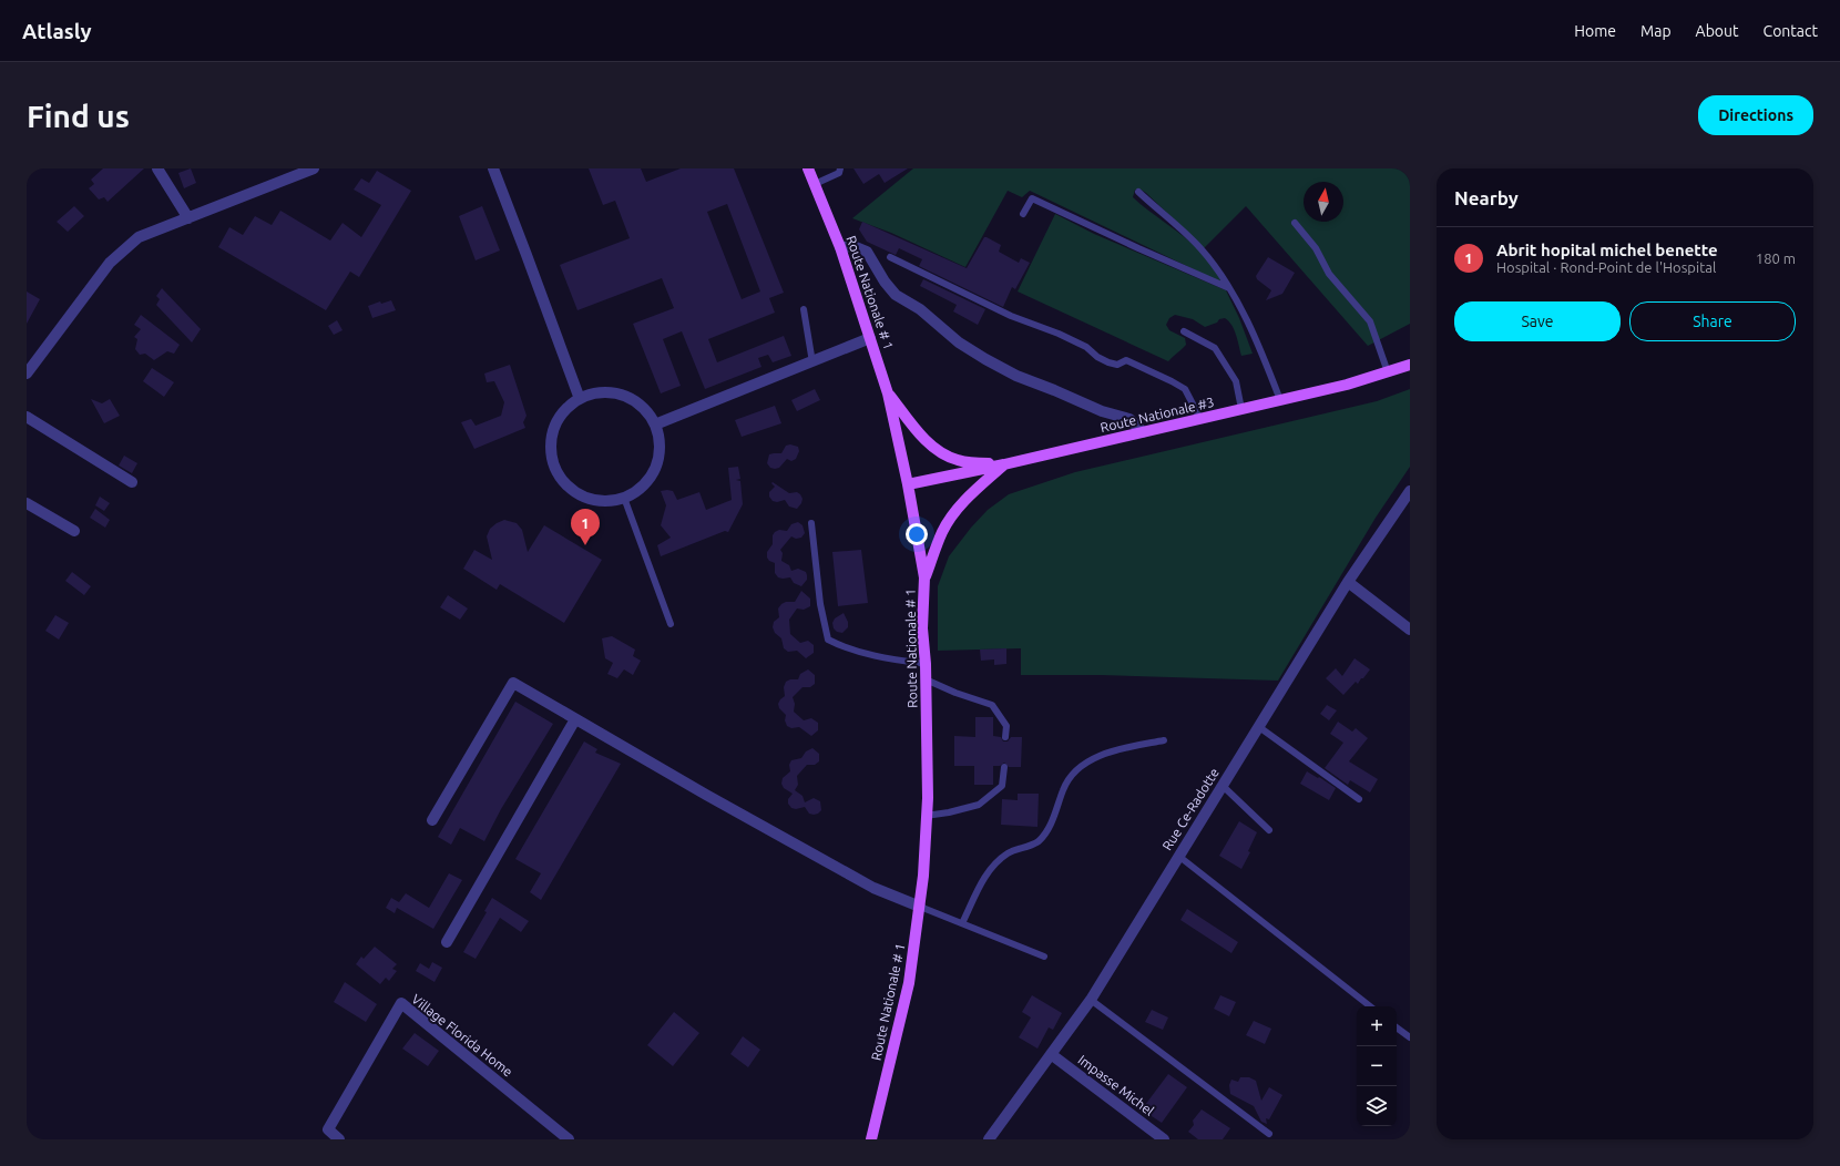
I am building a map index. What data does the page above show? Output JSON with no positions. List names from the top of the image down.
{
  "streets": {
    "main road": ["Route Nationale # 1", "Route Nationale #3"],
    "street": ["Rue Ce-Radotte", "Village Florida Home", "Impasse Michel"]
  },
  "crossings": [
    ["Route Nationale # 1", "Route Nationale #3"],
    ["Rue Ce-Radotte", "Impasse Michel"]
  ],
  "north": "top",
  "page": {
    "header": "Atlasly",
    "nav": [
      "Home",
      "Map",
      "About",
      "Contact"
    ],
    "buttons": [
      "Directions",
      ["Save", "Share"]
    ],
    "title": "Find us",
    "heading": "Nearby",
    "list": [
      {
        "mark": "1",
        "name": "Abrit hopital michel benette",
        "note": "Hospital · Rond-Point de l'Hospital",
        "value": "180 m"
      }
    ],
    "pins": "1",
    "map_buttons": ["+", "−"]
  }
}
